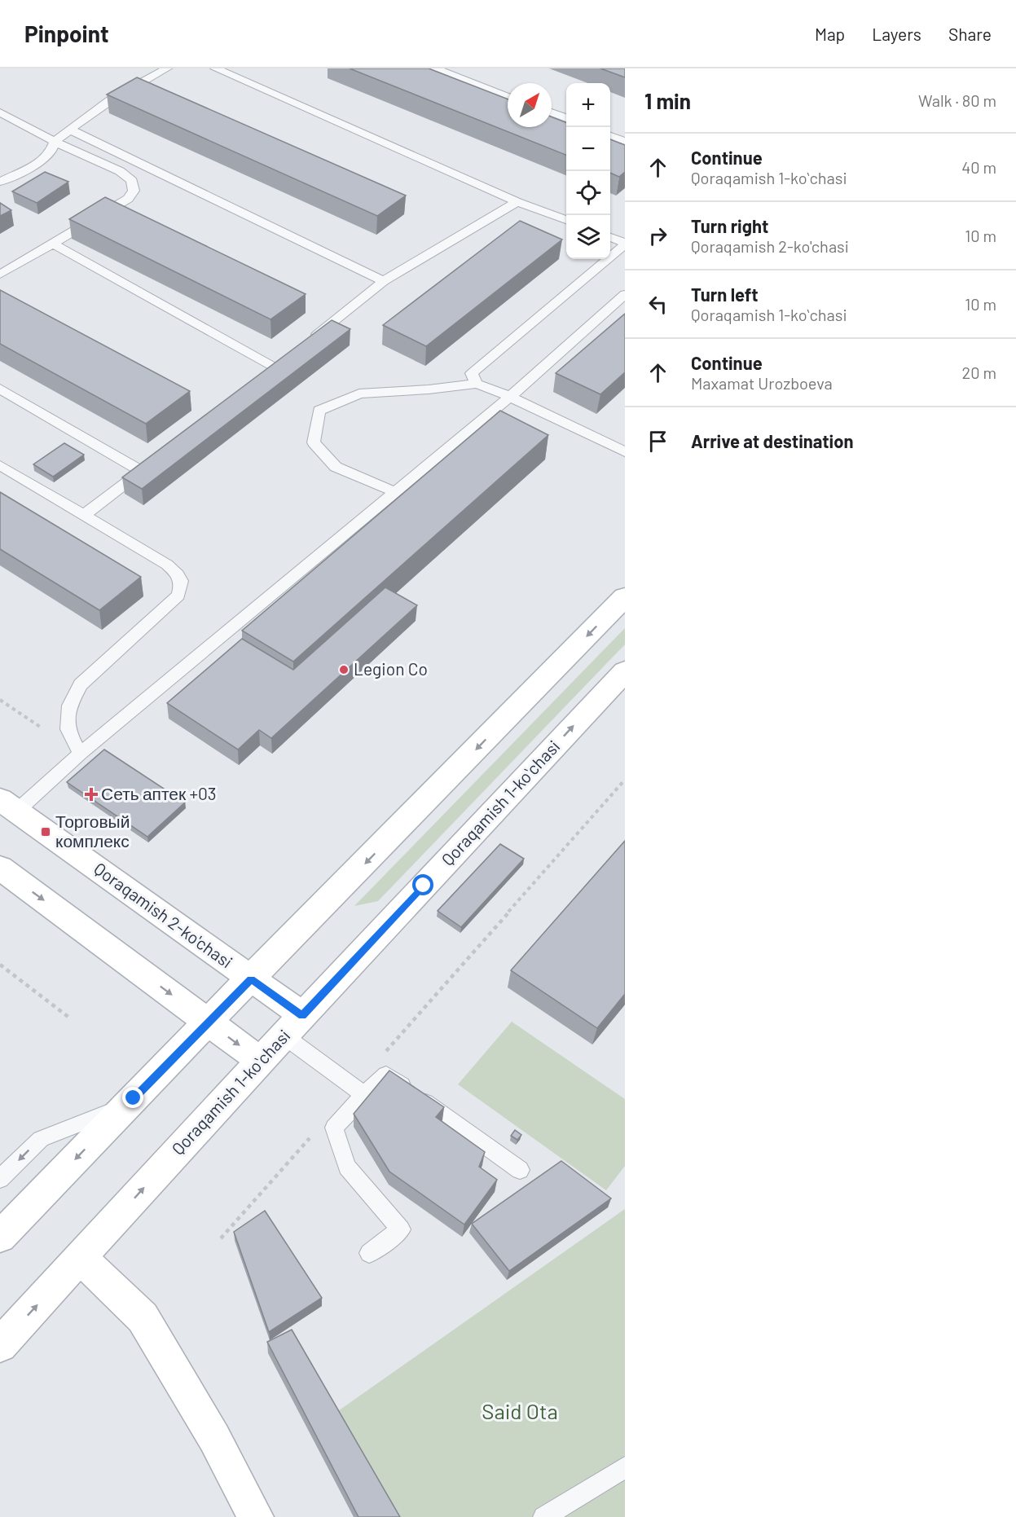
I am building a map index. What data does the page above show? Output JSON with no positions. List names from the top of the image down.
{
  "streets": {
    "main road": ["Qoraqamish 1-koʻchasi", "Qoraqamish 2-ko'chasi"]
  },
  "crossings": [
    ["Qoraqamish 1-koʻchasi", "Qoraqamish 2-ko'chasi"]
  ],
  "parks": ["Said Ota"],
  "places": {
    "other": ["Legion Co"],
    "health": ["Сеть аптек +03"],
    "transit": ["Торговый комплекс"]
  },
  "north": "top right",
  "page": {
    "header": "Pinpoint",
    "nav": ["Map", "Layers", "Share"],
    "heading": ["1 min", "Walk · 80 m"],
    "map_buttons": ["+", "−"],
    "list": [
      ["Continue", "Qoraqamish 1-koʻchasi", "40 m"],
      ["Turn right", "Qoraqamish 2-ko'chasi", "10 m"],
      ["Turn left", "Qoraqamish 1-koʻchasi", "10 m"],
      ["Continue", "Maxamat Urozboeva", "20 m"],
      "Arrive at destination"
    ]
  }
}
